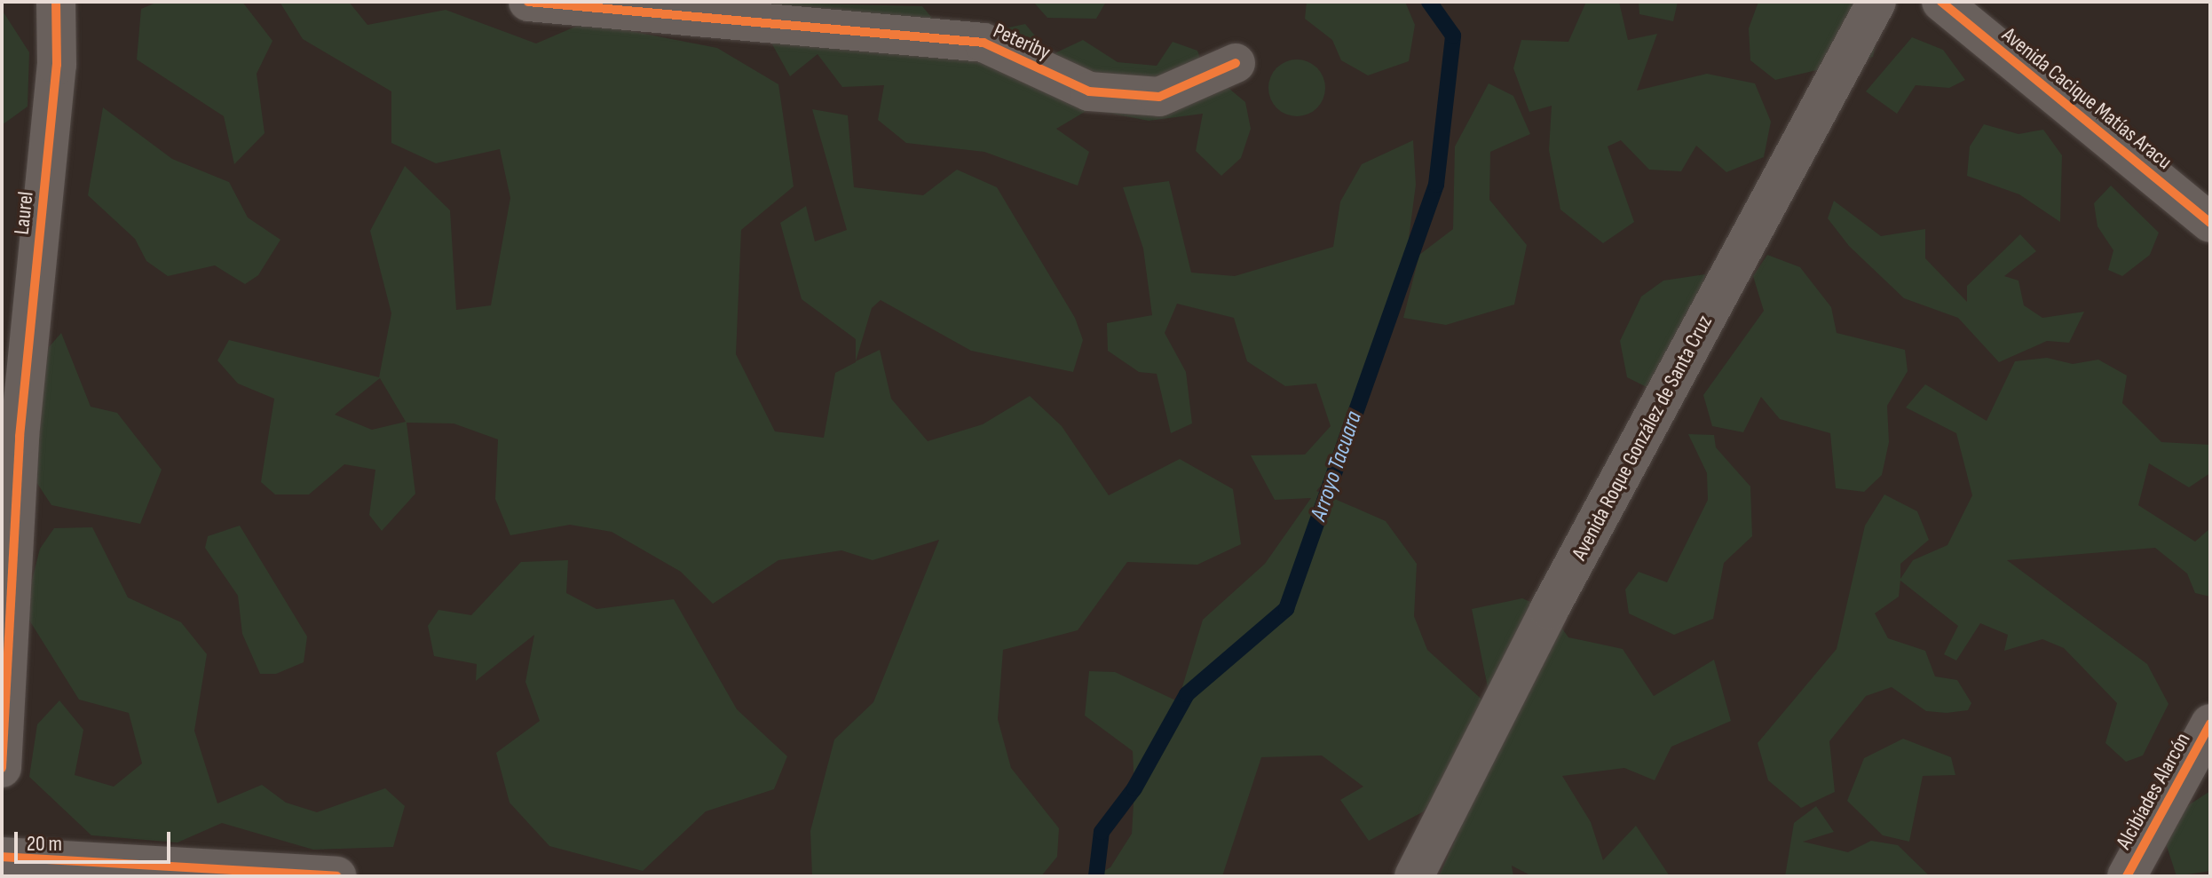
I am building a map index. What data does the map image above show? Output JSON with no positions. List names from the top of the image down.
{
  "streets": {
    "street": [
      "Peteriby",
      "Avenida Cacique Matías Aracu",
      "Laurel",
      "Avenida Roque González de Santa Cruz",
      "Alcibíades Alarcón"
    ]
  },
  "water": ["Arroyo Tacuara"],
  "scale_bar": "20 m"
}
